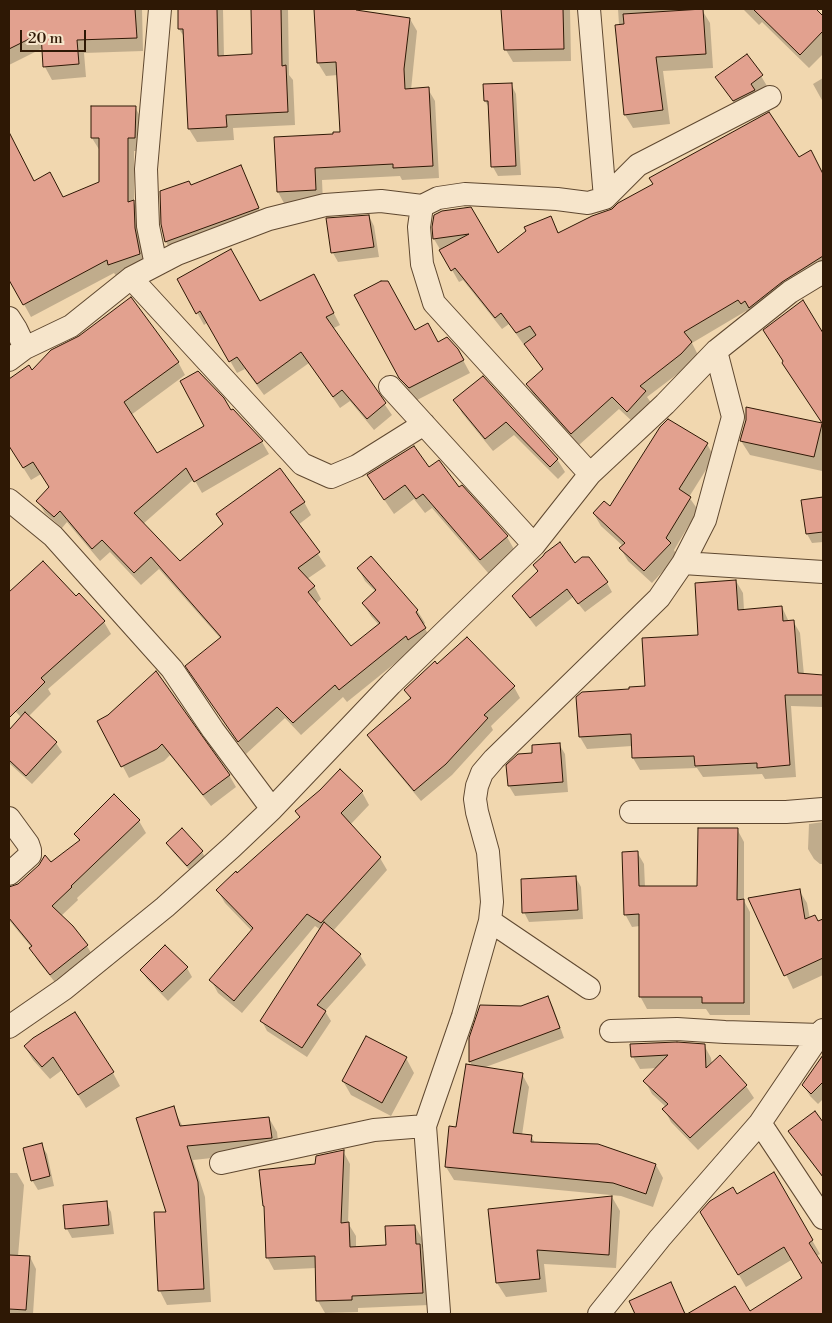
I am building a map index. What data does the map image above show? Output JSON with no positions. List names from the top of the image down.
{
  "scale_bar": "20 m"
}
